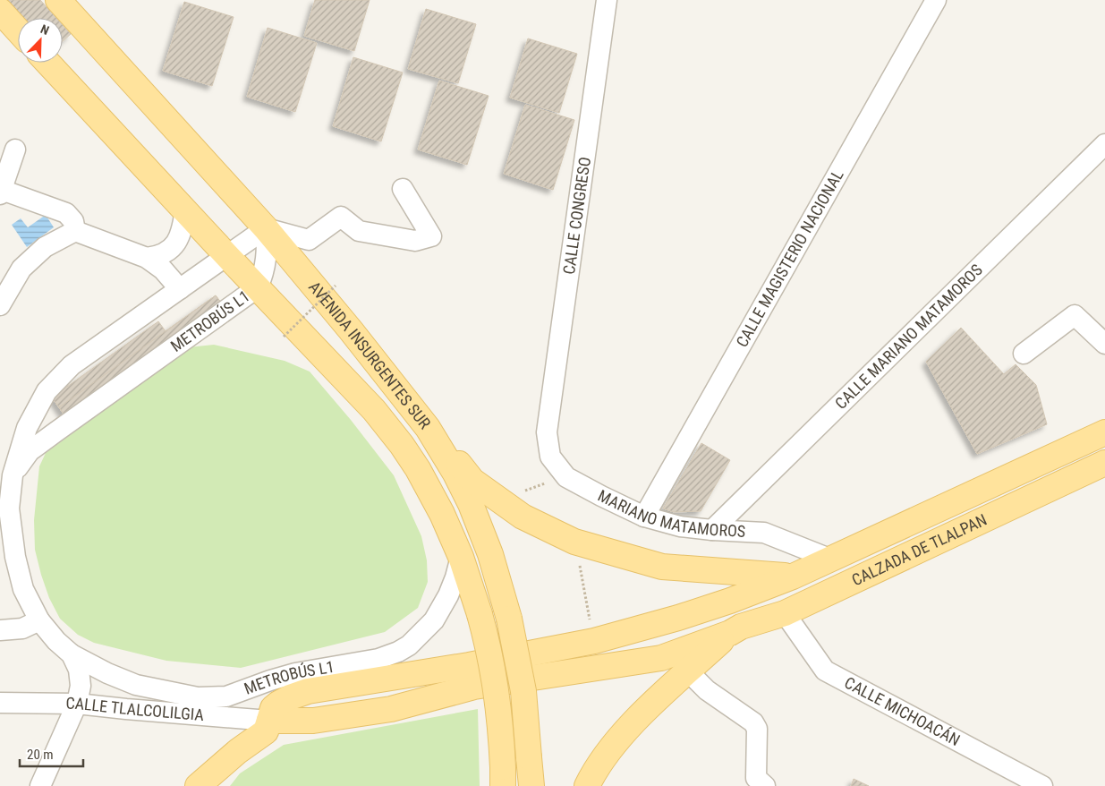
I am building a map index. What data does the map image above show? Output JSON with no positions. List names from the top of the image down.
{
  "streets": {
    "main road": ["AVENIDA INSURGENTES SUR", "CALZADA DE TLALPAN"],
    "street": [
      "CALLE CONGRESO",
      "CALLE MAGISTERIO NACIONAL",
      "METROBÚS L1",
      "CALLE MARIANO MATAMOROS",
      "MARIANO MATAMOROS",
      "CALLE TLALCOLILGIA",
      "CALLE MICHOACÁN"
    ]
  },
  "crossings": [
    ["CALLE CONGRESO", "MARIANO MATAMOROS"],
    ["CALLE MAGISTERIO NACIONAL", "MARIANO MATAMOROS"],
    ["METROBÚS L1", "AVENIDA INSURGENTES SUR"],
    ["CALLE MARIANO MATAMOROS", "MARIANO MATAMOROS"],
    ["MARIANO MATAMOROS", "CALZADA DE TLALPAN"],
    ["CALZADA DE TLALPAN", "CALLE TLALCOLILGIA"],
    ["CALZADA DE TLALPAN", "CALLE MICHOACÁN"]
  ],
  "scale_bar": "20 m",
  "north": "top right"
}
